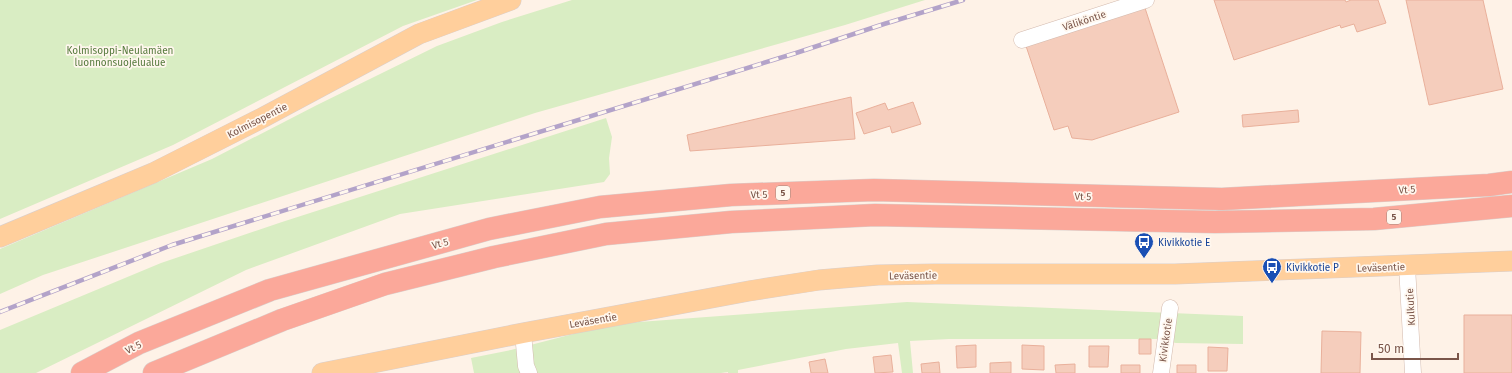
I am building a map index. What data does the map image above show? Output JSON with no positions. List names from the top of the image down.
{
  "streets": {
    "highway": ["Vt 5", "5"],
    "main road": ["Kolmisopentie", "Leväsentie"],
    "street": ["Väliköntie", "Kulkutie", "Kivikkotie"]
  },
  "crossings": [
    ["Leväsentie", "Kulkutie"]
  ],
  "parks": ["Kolmisoppi-Neulamäen luonnonsuojelualue"],
  "places": {
    "bus stop": ["Kivikkotie E", "Kivikkotie P"]
  },
  "scale_bar": "50 m"
}
